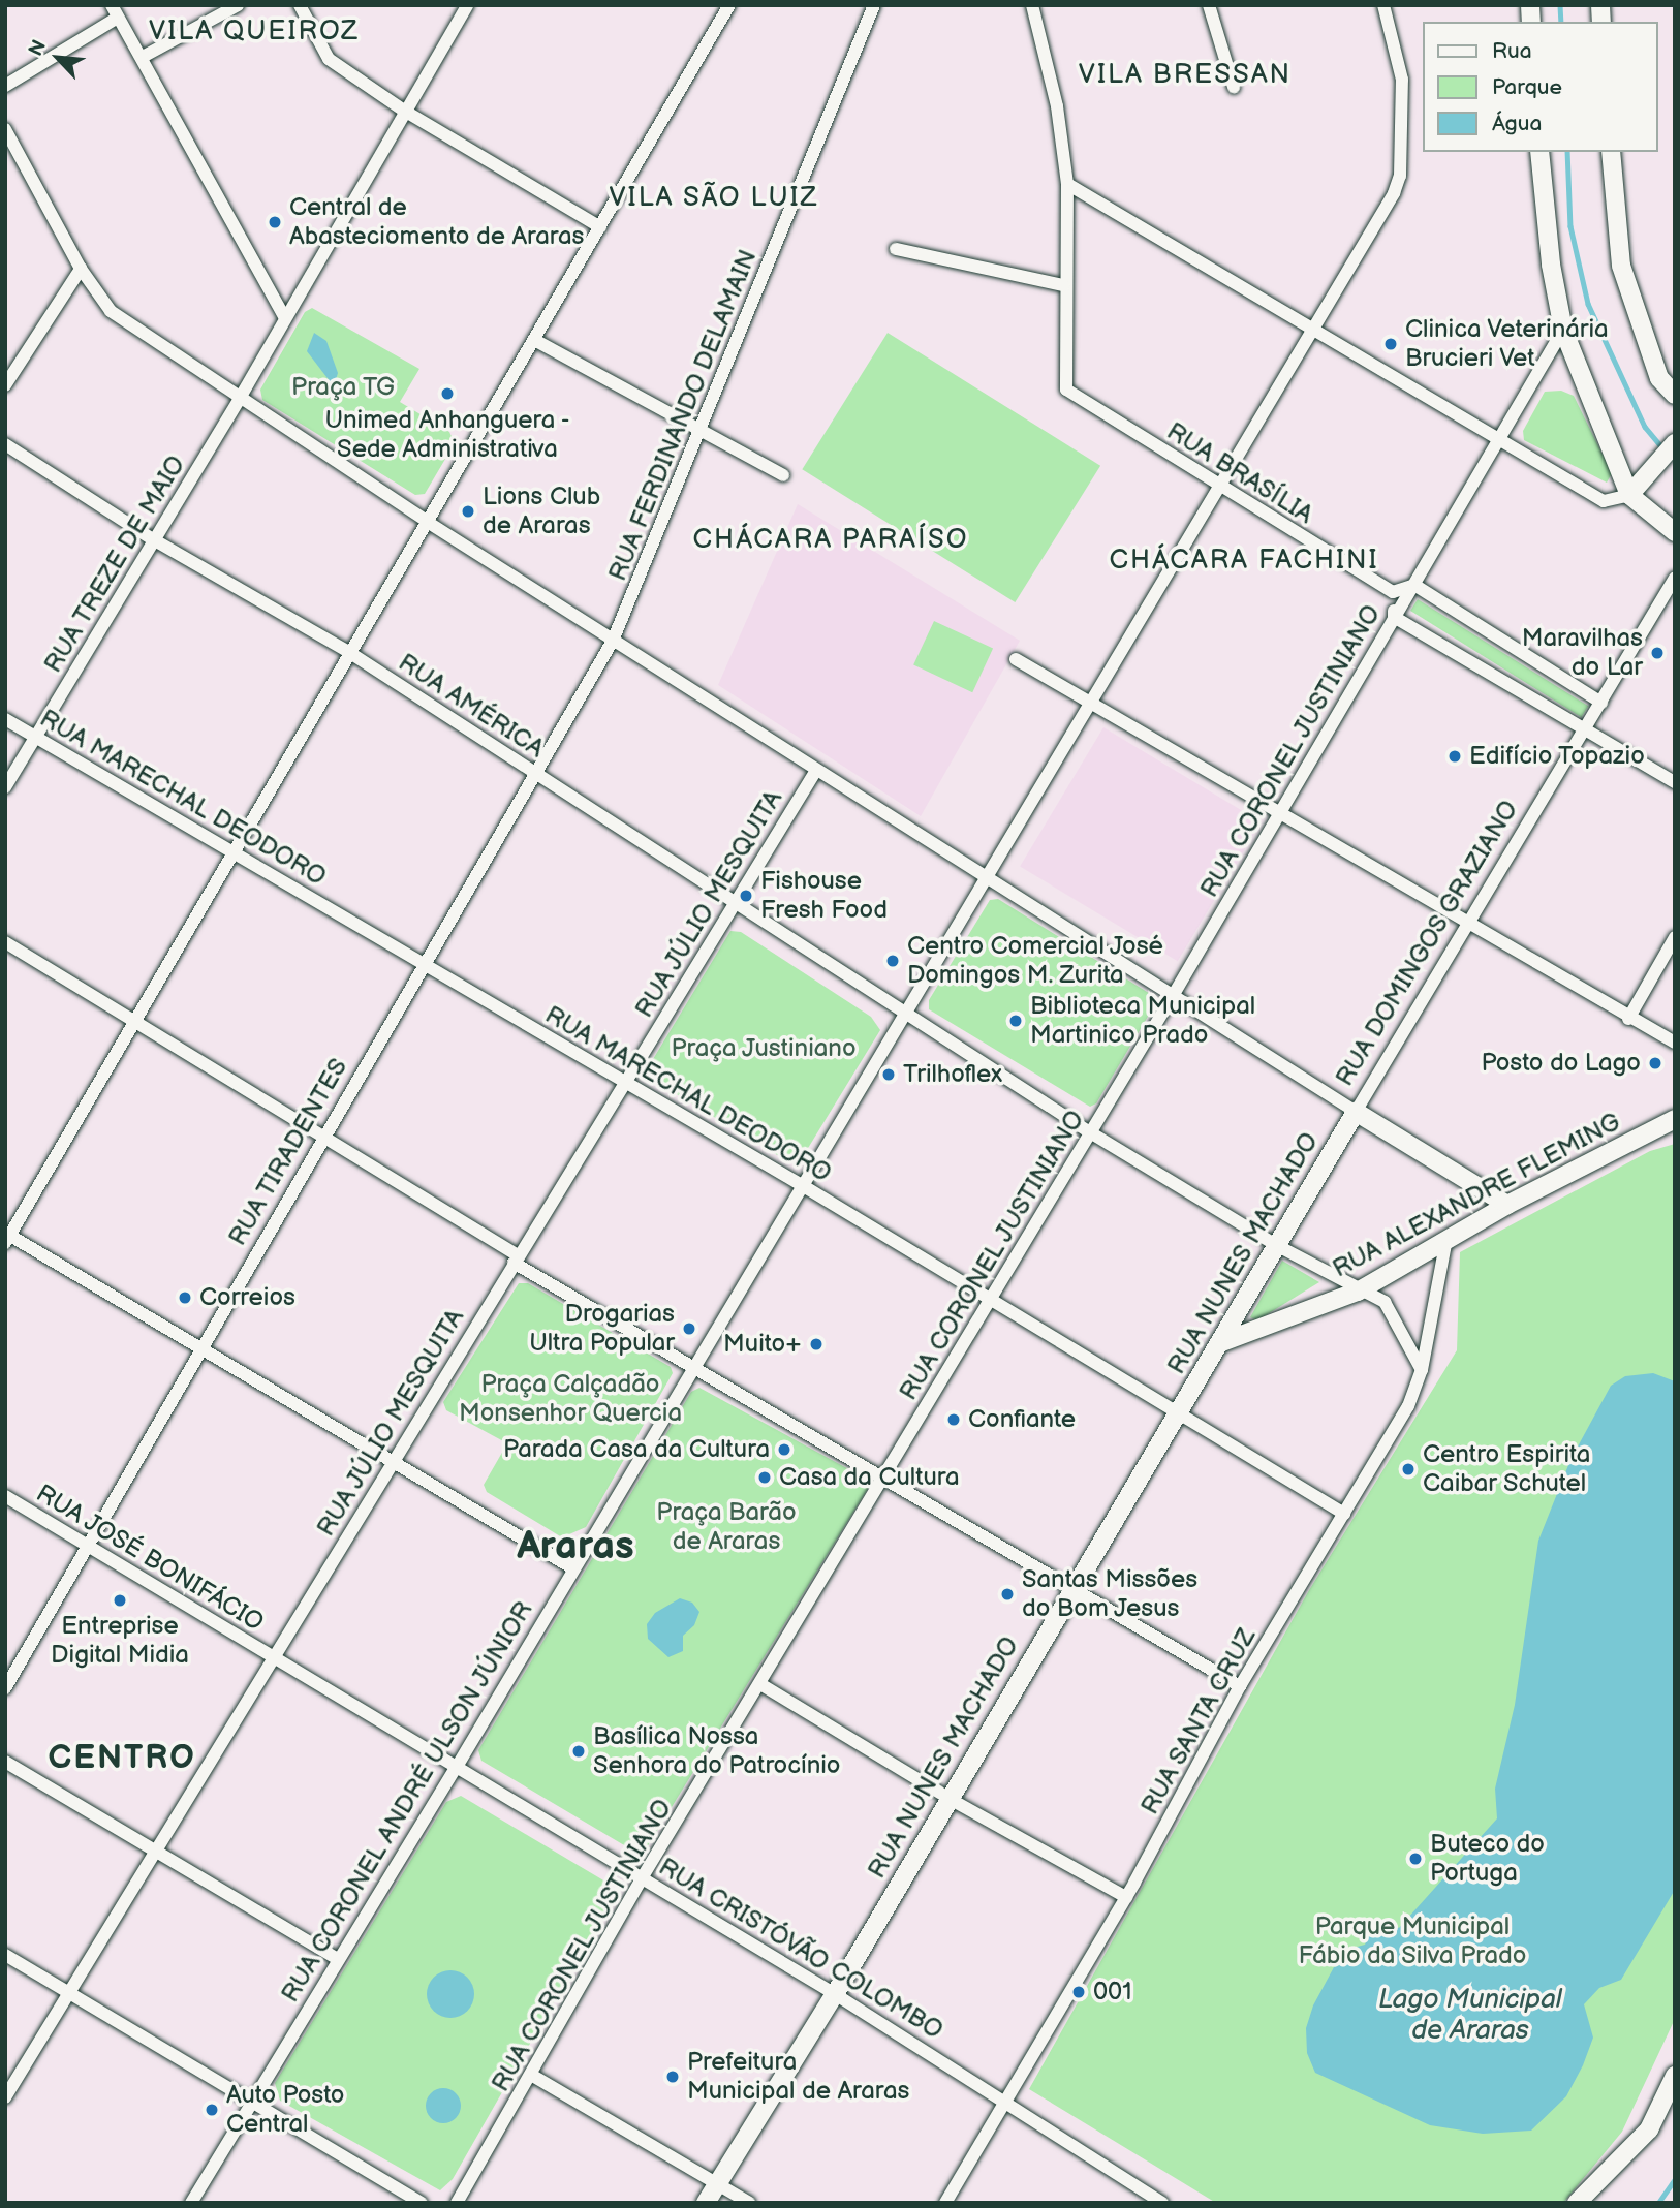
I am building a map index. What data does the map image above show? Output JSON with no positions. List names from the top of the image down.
{
  "streets": {
    "street": [
      "RUA FERDINANDO DELAMAIN",
      "RUA BRASÍLIA",
      "RUA TREZE DE MAIO",
      "RUA AMÉRICA",
      "RUA CORONEL JUSTINIANO",
      "RUA MARECHAL DEODORO",
      "RUA JÚLIO MESQUITA",
      "RUA DOMINGOS GRAZIANO",
      "RUA TIRADENTES",
      "RUA ALEXANDRE FLEMING",
      "RUA NUNES MACHADO",
      "RUA JOSÉ BONIFÁCIO",
      "RUA SANTA CRUZ",
      "RUA CORONEL ANDRÉ ULSON JÚNIOR",
      "RUA CRISTÓVÃO COLOMBO"
    ]
  },
  "crossings": [
    ["RUA FERDINANDO DELAMAIN", "RUA TIRADENTES"],
    ["RUA BRASÍLIA", "RUA CORONEL ANDRÉ ULSON JÚNIOR"],
    ["RUA TREZE DE MAIO", "RUA AMÉRICA"],
    ["RUA TREZE DE MAIO", "RUA MARECHAL DEODORO"],
    ["RUA AMÉRICA", "RUA CORONEL JUSTINIANO"],
    ["RUA AMÉRICA", "RUA JÚLIO MESQUITA"],
    ["RUA AMÉRICA", "RUA TIRADENTES"],
    ["RUA AMÉRICA", "RUA ALEXANDRE FLEMING"],
    ["RUA AMÉRICA", "RUA NUNES MACHADO"],
    ["RUA AMÉRICA", "RUA SANTA CRUZ"],
    ["RUA AMÉRICA", "RUA CORONEL ANDRÉ ULSON JÚNIOR"],
    ["RUA CORONEL JUSTINIANO", "RUA MARECHAL DEODORO"],
    ["RUA CORONEL JUSTINIANO", "RUA CRISTÓVÃO COLOMBO"],
    ["RUA MARECHAL DEODORO", "RUA JÚLIO MESQUITA"],
    ["RUA MARECHAL DEODORO", "RUA TIRADENTES"],
    ["RUA MARECHAL DEODORO", "RUA NUNES MACHADO"],
    ["RUA MARECHAL DEODORO", "RUA SANTA CRUZ"],
    ["RUA MARECHAL DEODORO", "RUA CORONEL ANDRÉ ULSON JÚNIOR"],
    ["RUA JÚLIO MESQUITA", "RUA JOSÉ BONIFÁCIO"],
    ["RUA JÚLIO MESQUITA", "RUA CRISTÓVÃO COLOMBO"],
    ["RUA DOMINGOS GRAZIANO", "RUA NUNES MACHADO"],
    ["RUA TIRADENTES", "RUA JOSÉ BONIFÁCIO"],
    ["RUA ALEXANDRE FLEMING", "RUA NUNES MACHADO"],
    ["RUA ALEXANDRE FLEMING", "RUA SANTA CRUZ"],
    ["RUA NUNES MACHADO", "RUA CRISTÓVÃO COLOMBO"],
    ["RUA JOSÉ BONIFÁCIO", "RUA CRISTÓVÃO COLOMBO"],
    ["RUA SANTA CRUZ", "RUA CRISTÓVÃO COLOMBO"],
    ["RUA CORONEL ANDRÉ ULSON JÚNIOR", "RUA CRISTÓVÃO COLOMBO"]
  ],
  "districts": [
    "VILA QUEIROZ",
    "VILA BRESSAN",
    "VILA SÃO LUIZ",
    "CHÁCARA PARAÍSO",
    "CHÁCARA FACHINI",
    "Araras",
    "CENTRO"
  ],
  "water": ["Lago Municipal de Araras"],
  "parks": [
    "Praça TG",
    "Praça Justiniano",
    "Praça Calçadão Monsenhor Quercia",
    "Praça Barão de Araras",
    "Parque Municipal Fábio da Silva Prado"
  ],
  "places": [
    "Central de Abasteciomento de Araras",
    "Clinica Veterinária Brucieri Vet",
    "Unimed Anhanguera - Sede Administrativa",
    "Lions Club de Araras",
    "Maravilhas do Lar",
    "Edifício Topazio",
    "Fishouse Fresh Food",
    "Centro Comercial José Domingos M. Zurita",
    "Biblioteca Municipal Martinico Prado",
    "Posto do Lago",
    "Trilhoflex",
    "Correios",
    "Drogarias Ultra Popular",
    "Muito+",
    "Confiante",
    "Parada Casa da Cultura",
    "Centro Espirita Caibar Schutel",
    "Casa da Cultura",
    "Santas Missões do Bom Jesus",
    "Entreprise Digital Midia",
    "Basílica Nossa Senhora do Patrocínio",
    "Buteco do Portuga",
    "001",
    "Prefeitura Municipal de Araras",
    "Auto Posto Central"
  ],
  "legend": ["Rua", "Parque", "Água"],
  "north": "top left"
}
